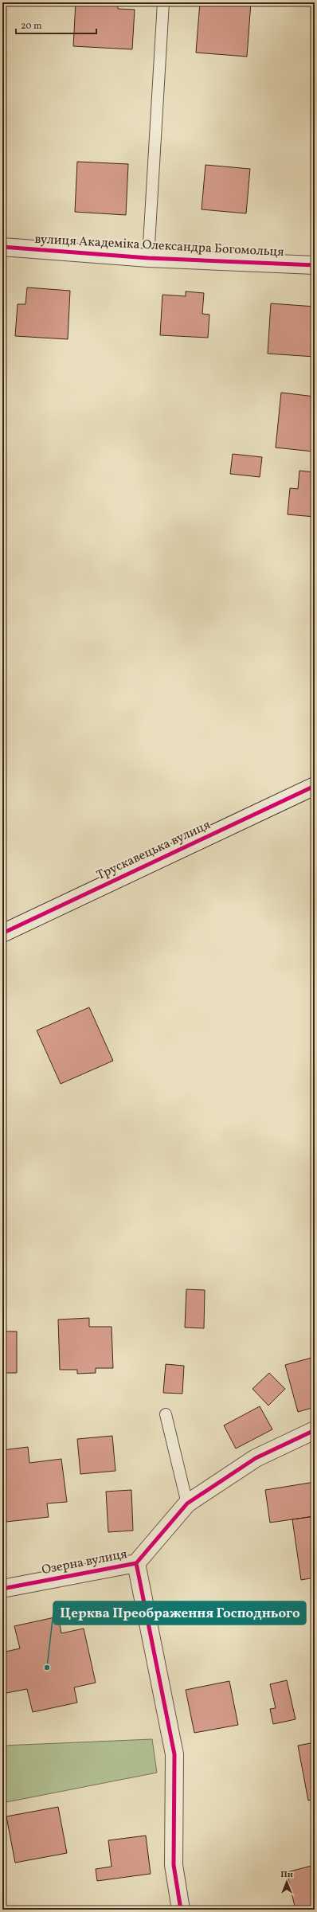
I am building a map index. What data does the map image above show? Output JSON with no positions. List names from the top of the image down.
{
  "streets": {
    "street": ["вулиця Академіка Олександра Богомольця", "Трускавецька вулиця", "Озерна вулиця"]
  },
  "places": ["Церква Преображення Господнього"],
  "scale_bar": "20 m",
  "north": "top"
}
